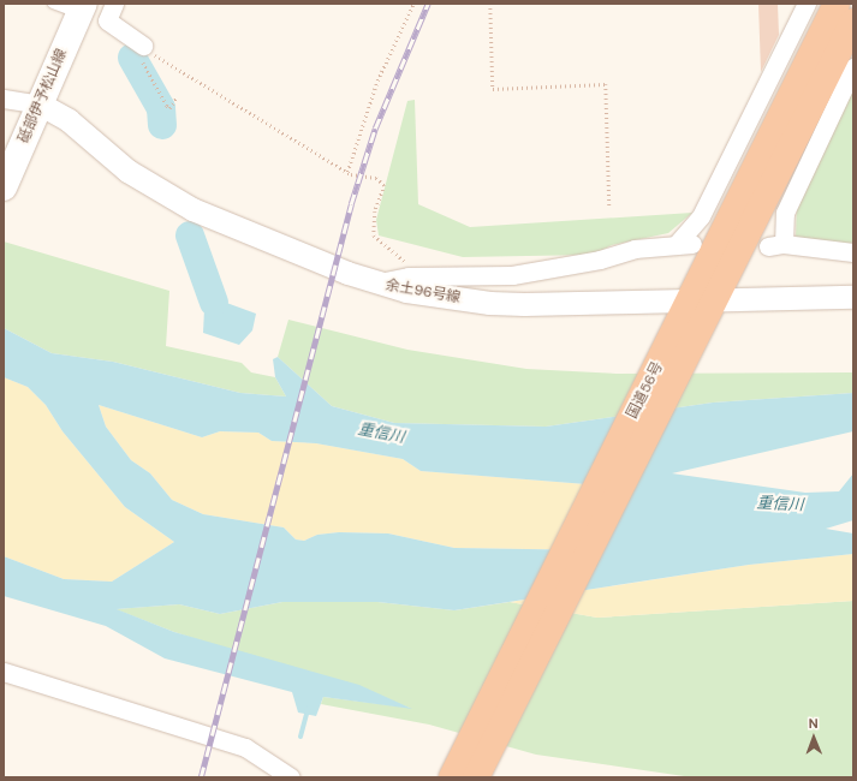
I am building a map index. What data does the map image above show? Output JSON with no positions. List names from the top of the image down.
{
  "streets": {
    "highway": ["国道56号"],
    "main road": ["砥部伊予松山線"],
    "street": ["余土96号線"]
  },
  "crossings": [
    ["砥部伊予松山線", "余土96号線"],
    ["余土96号線", "国道56号"]
  ],
  "water": ["重信川"],
  "north": "top"
}
